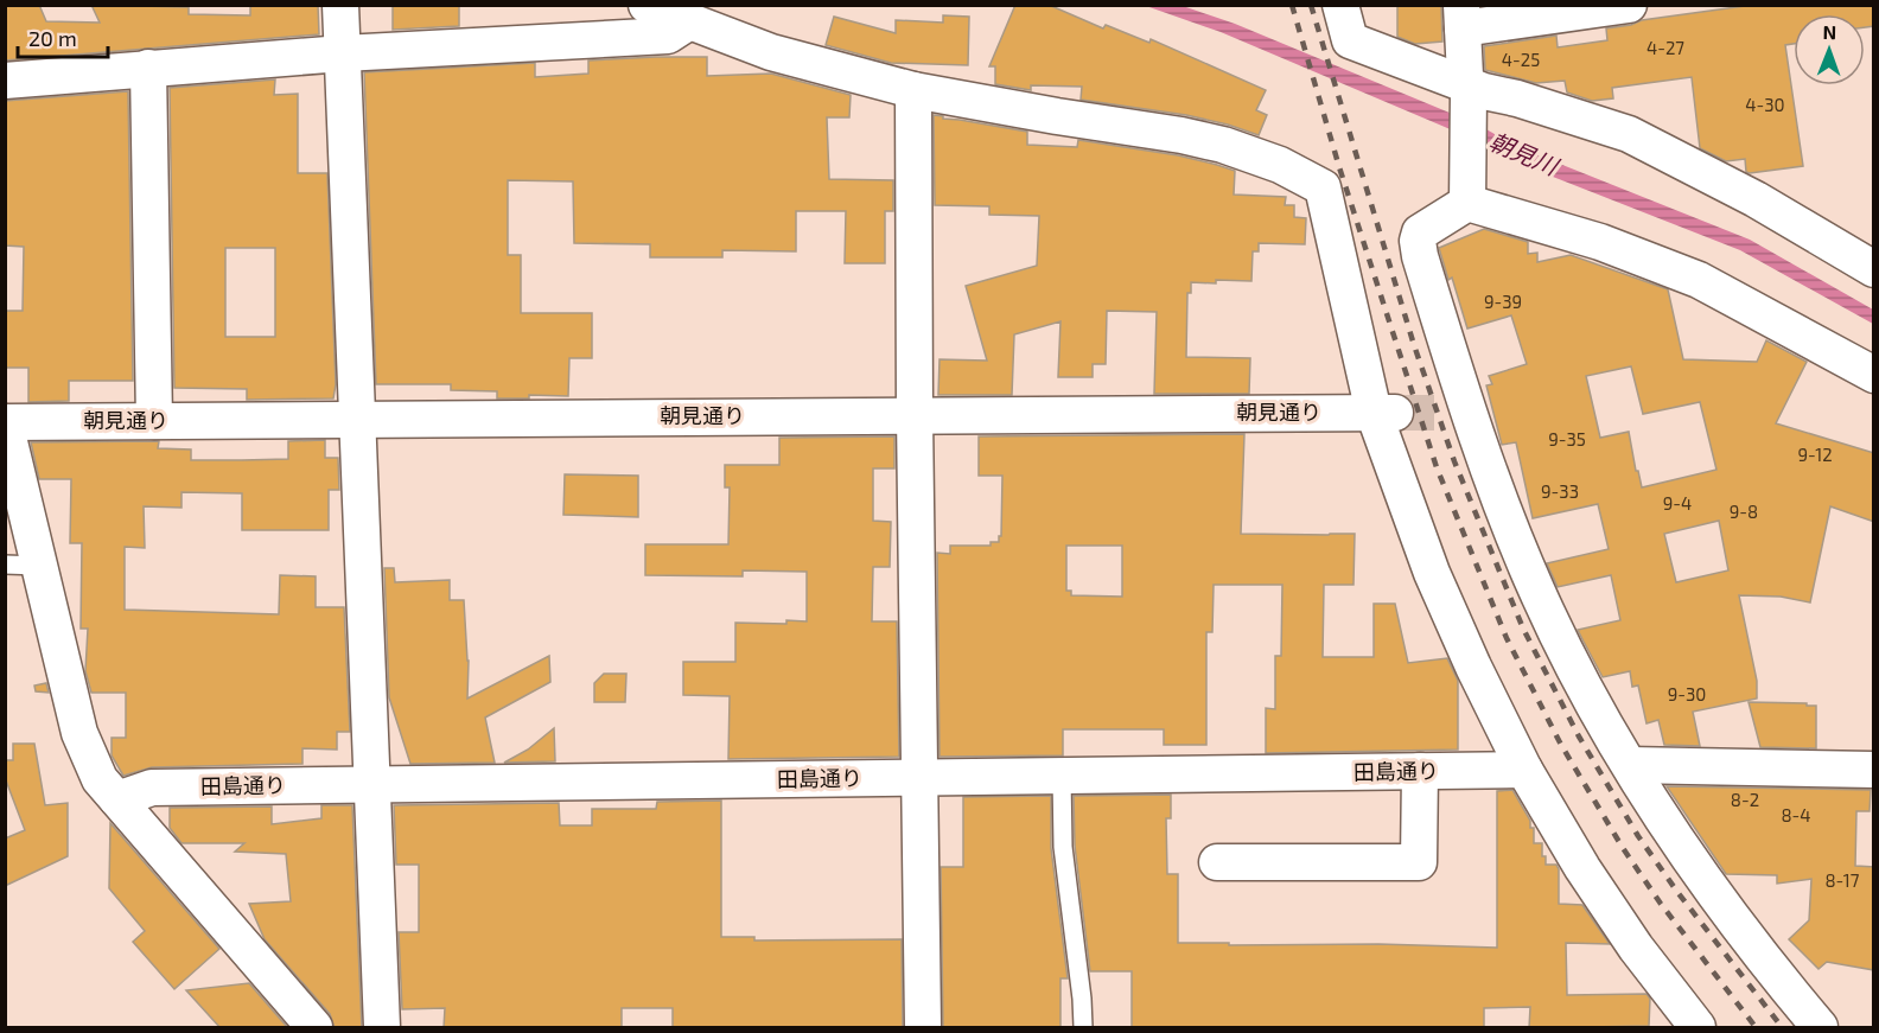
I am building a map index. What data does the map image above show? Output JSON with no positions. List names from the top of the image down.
{
  "streets": {
    "street": ["朝見通り", "田島通り"]
  },
  "water": ["朝見川"],
  "house_numbers": [
    "4-27",
    "4-25",
    "4-30",
    "9-39",
    "9-35",
    "9-12",
    "9-33",
    "9-4",
    "9-8",
    "9-30",
    "8-2",
    "8-4",
    "8-17"
  ],
  "scale_bar": "20 m",
  "north": "top"
}
